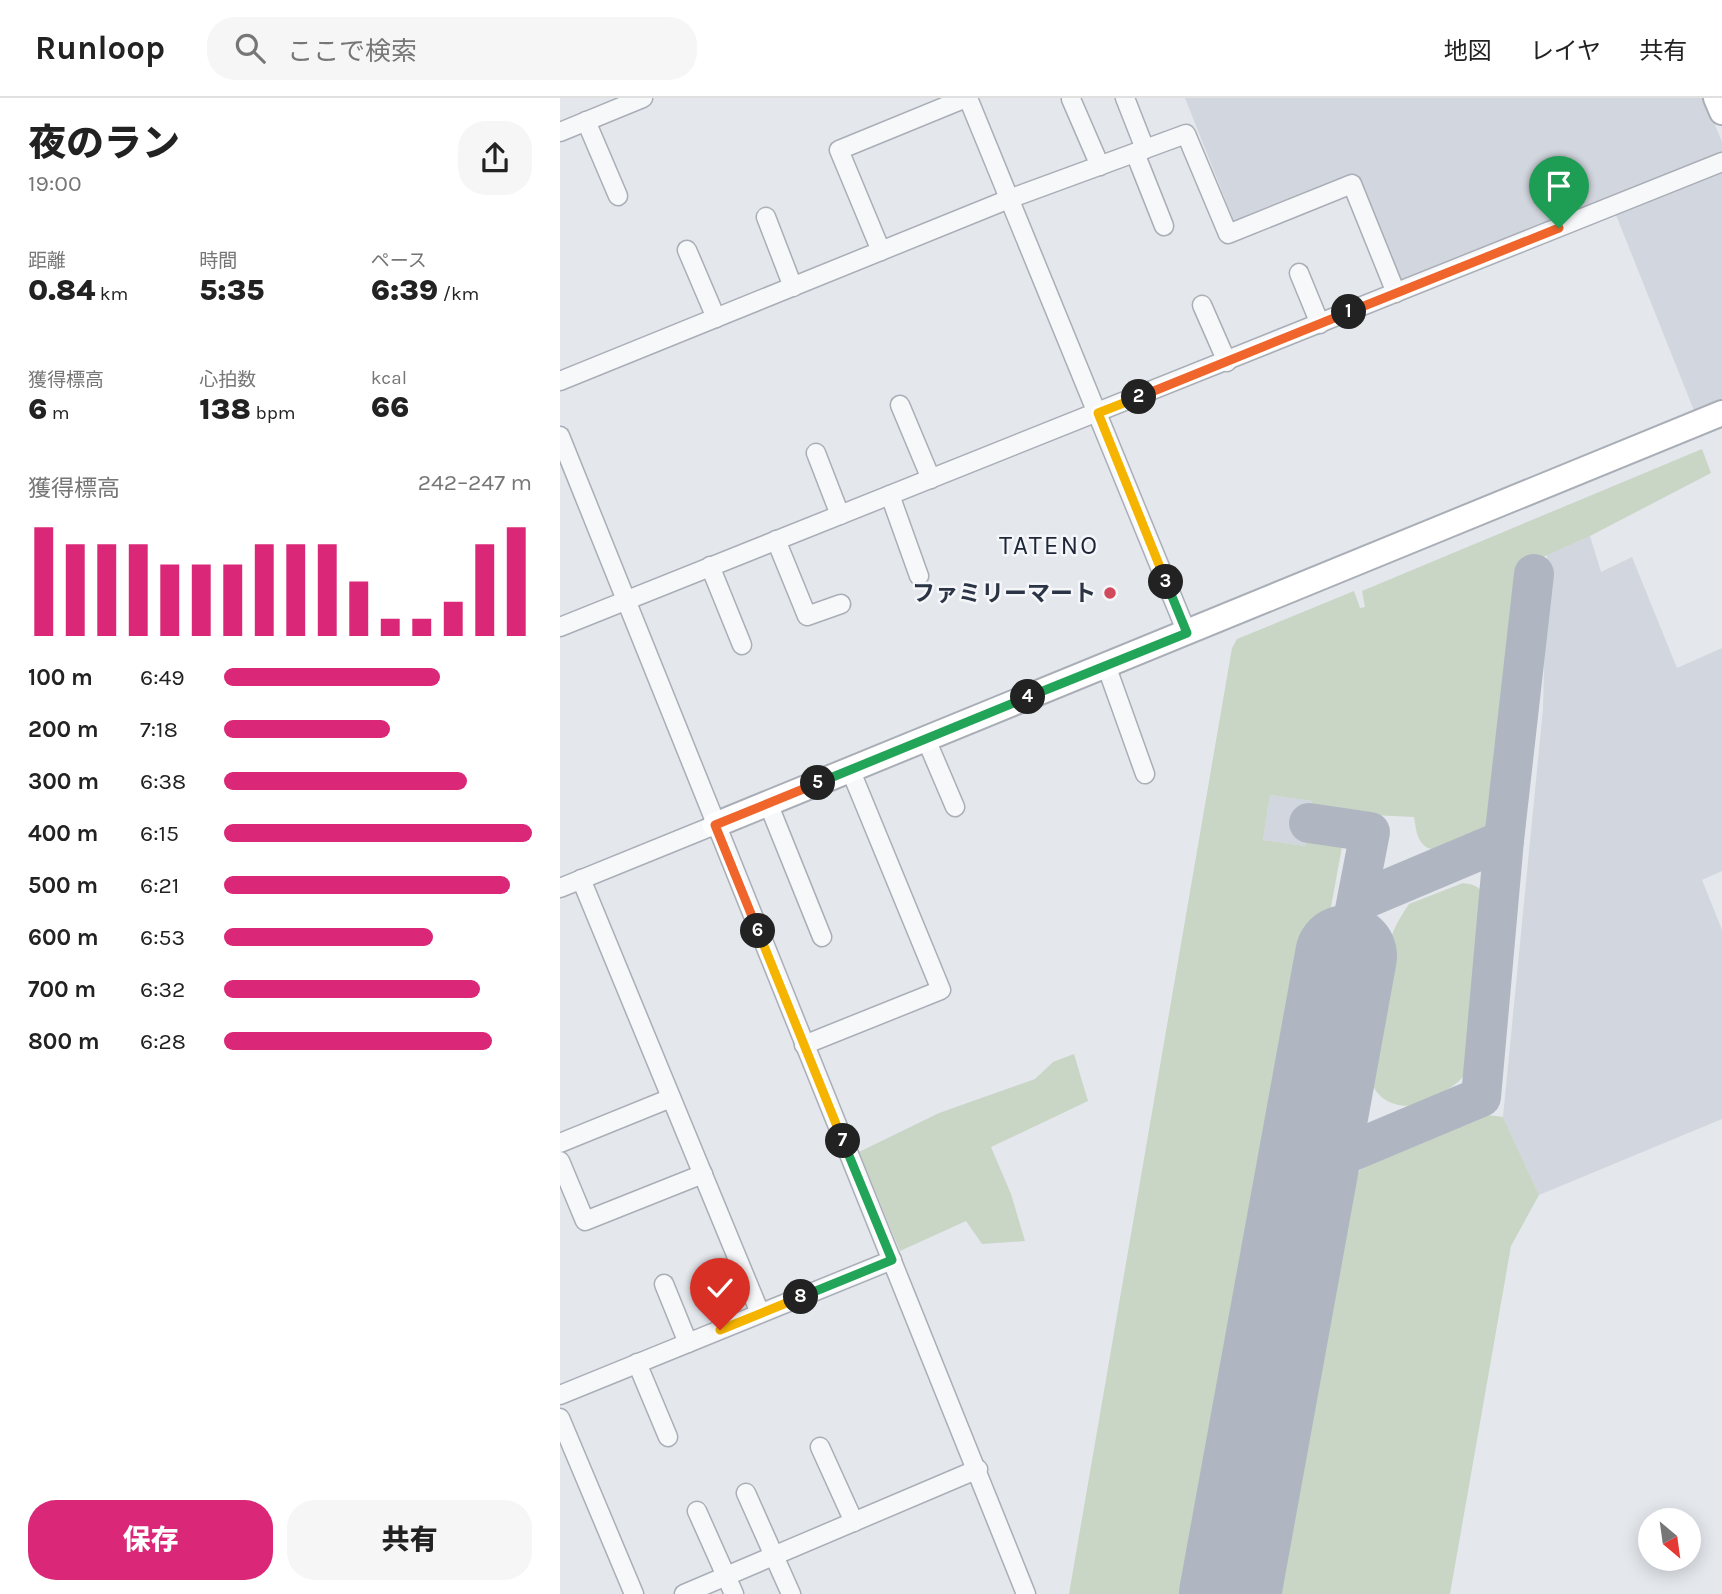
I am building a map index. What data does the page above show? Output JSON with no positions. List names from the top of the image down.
{
  "districts": ["TATENO"],
  "places": ["ファミリーマート"],
  "north": "bottom right",
  "page": {
    "header": "Runloop",
    "search": "ここで検索",
    "nav": ["地図", "レイヤ", "共有"],
    "heading": ["夜のラン", "19:00"],
    "stats": [
      ["距離", "0.84 km"],
      ["時間", "5:35"],
      ["ペース", "6:39 /km"],
      ["獲得標高", "6 m"],
      ["心拍数", "138 bpm"],
      ["kcal", "66"]
    ],
    "pins": [
      "1",
      "2",
      "3",
      "4",
      "5",
      "6",
      "7",
      "8"
    ],
    "chart": ["獲得標高", "242–247 m"],
    "list": [
      {
        "name": "100 m",
        "note": "6:49"
      },
      {
        "name": "200 m",
        "note": "7:18"
      },
      {
        "name": "300 m",
        "note": "6:38"
      },
      {
        "name": "400 m",
        "note": "6:15"
      },
      {
        "name": "500 m",
        "note": "6:21"
      },
      {
        "name": "600 m",
        "note": "6:53"
      },
      {
        "name": "700 m",
        "note": "6:32"
      },
      {
        "name": "800 m",
        "note": "6:28"
      }
    ],
    "buttons": ["保存", "共有"]
  }
}
